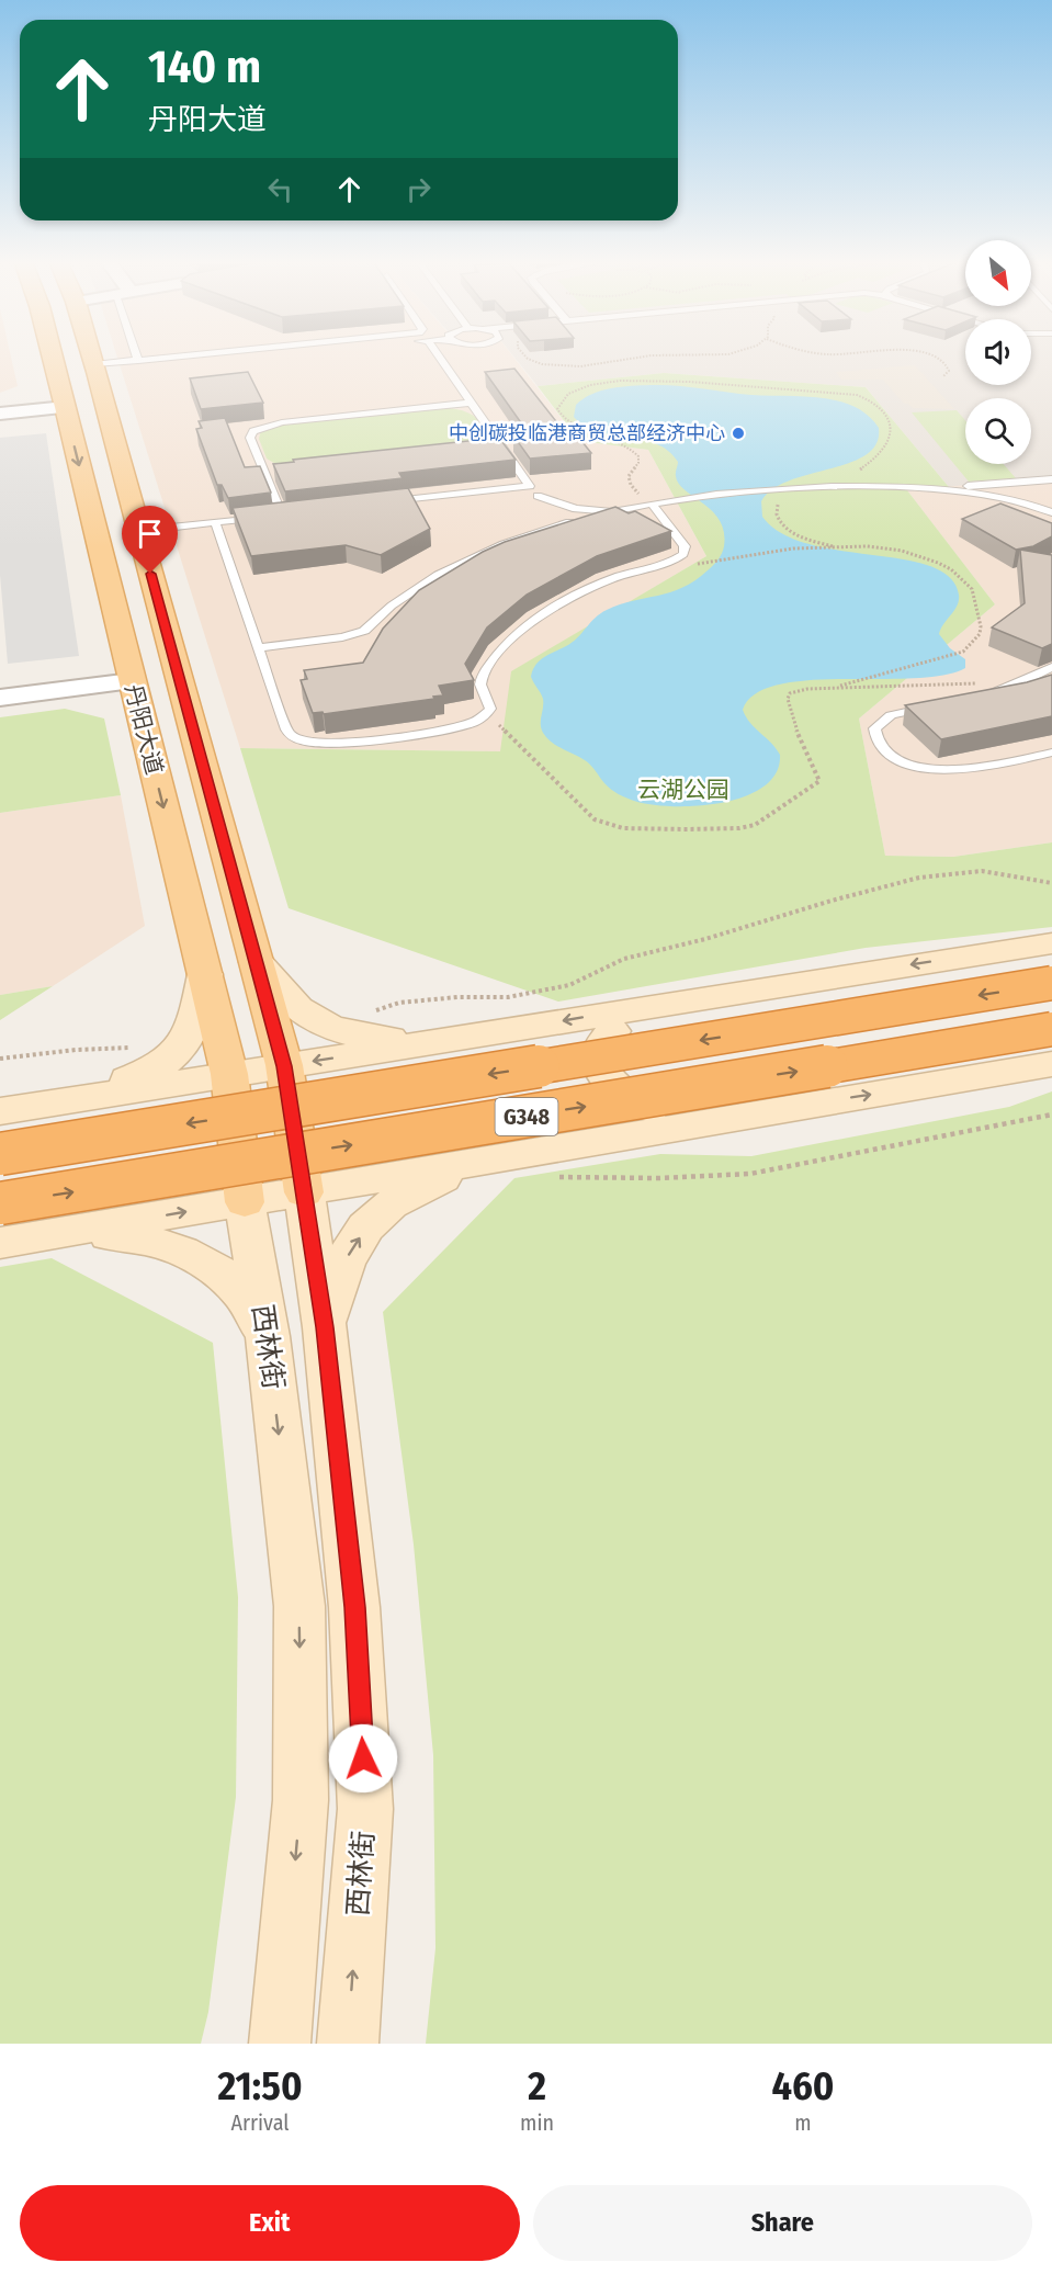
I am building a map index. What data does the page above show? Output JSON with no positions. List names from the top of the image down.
{
  "streets": {
    "highway": ["G348"],
    "main road": ["丹阳大道"],
    "street": ["西林街"]
  },
  "crossings": [
    ["丹阳大道", "西林街"]
  ],
  "parks": ["云湖公园"],
  "places": ["中创碳投临港商贸总部经济中心"],
  "north": "bottom right",
  "page": {
    "turn": ["140 m", "丹阳大道"],
    "eta": [
      "21:50",
      "Arrival",
      "2",
      "min",
      "460",
      "m"
    ],
    "buttons": ["Exit", "Share"]
  }
}
